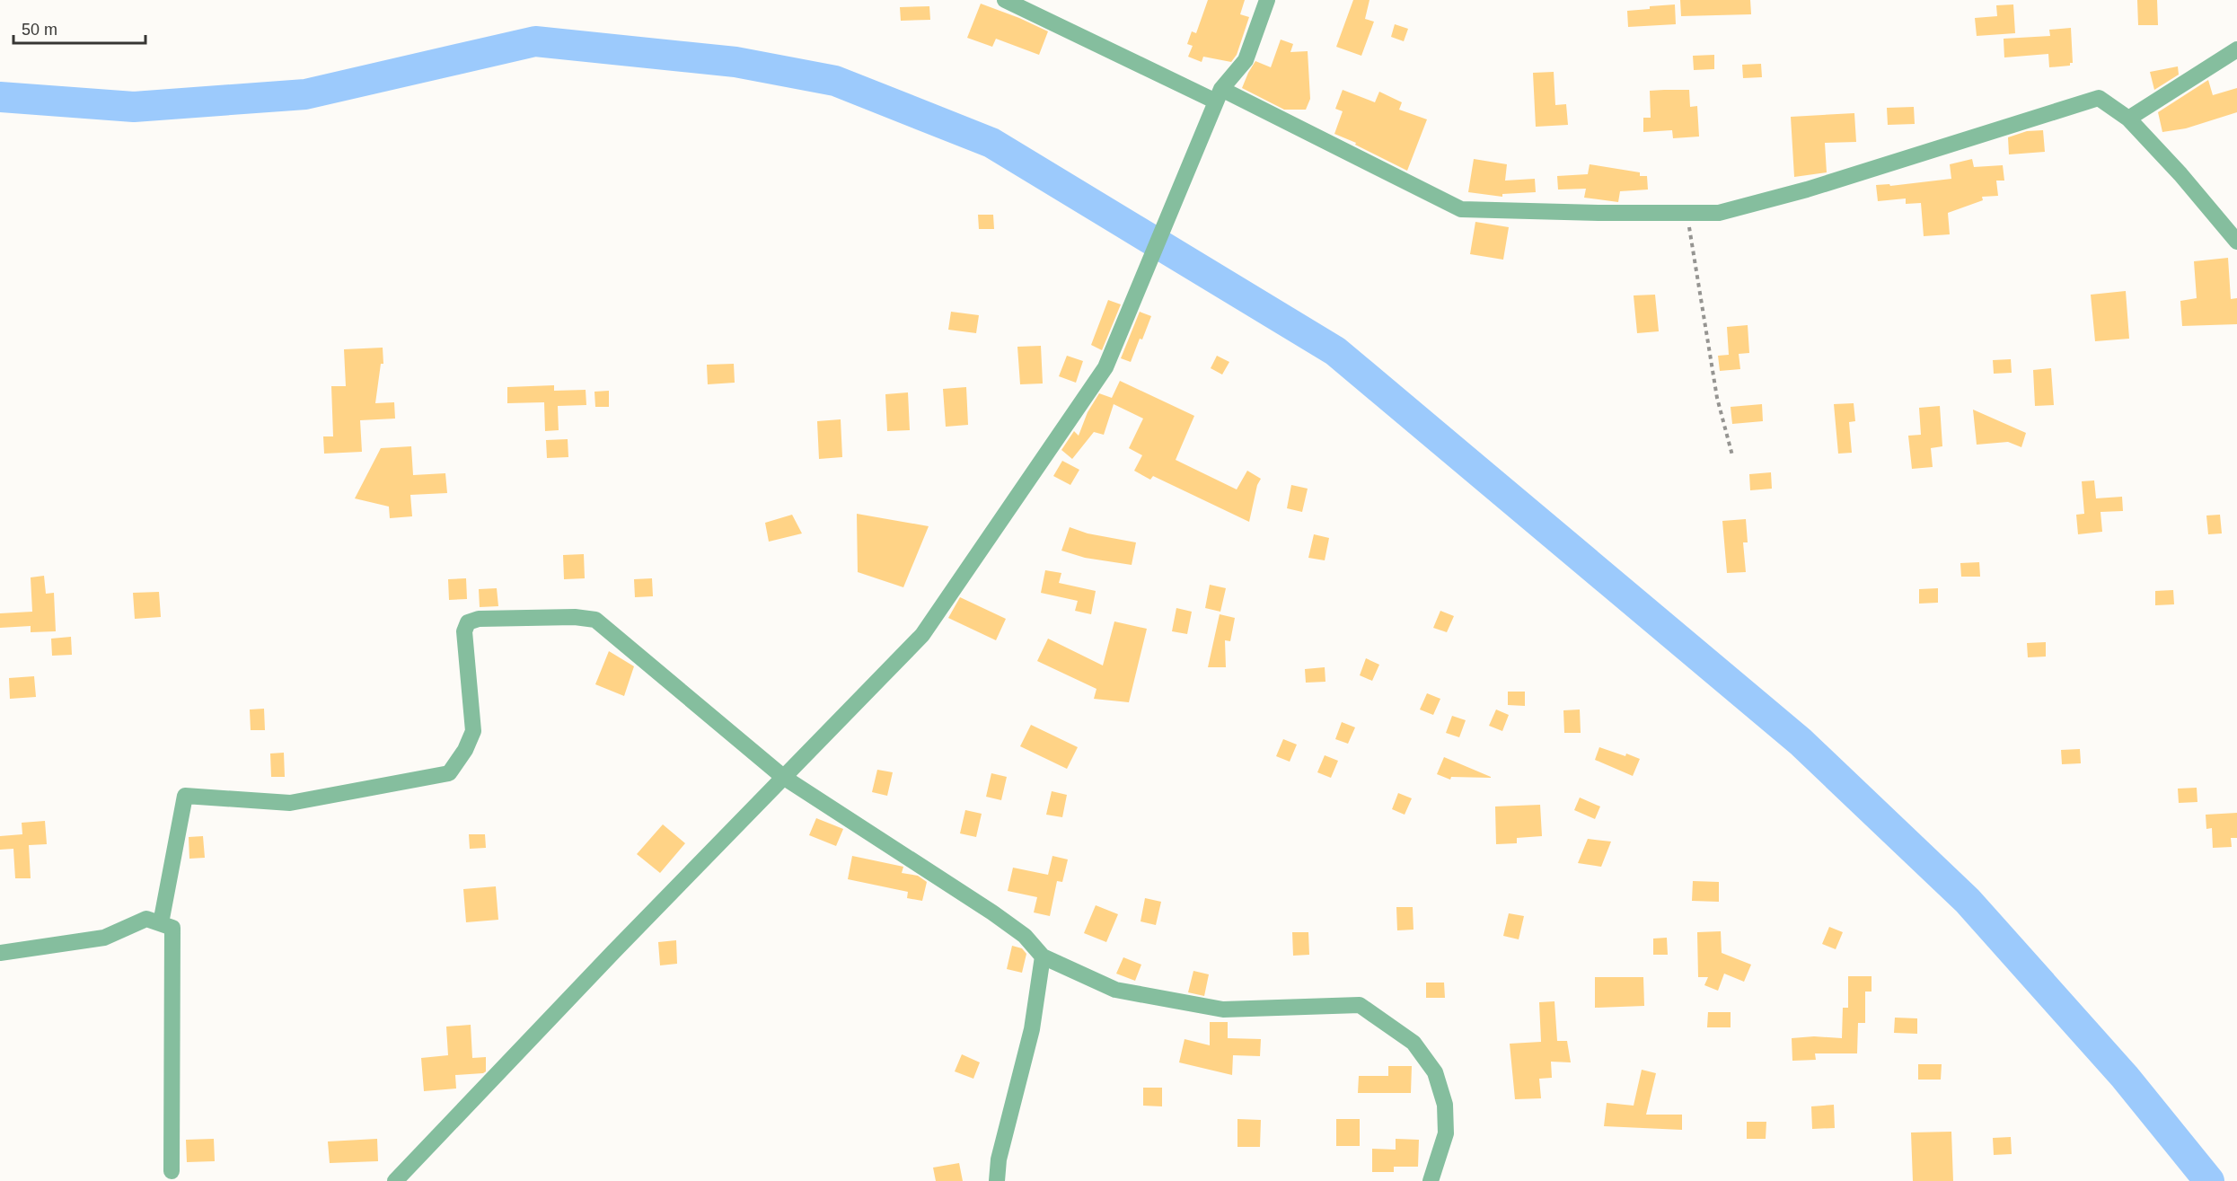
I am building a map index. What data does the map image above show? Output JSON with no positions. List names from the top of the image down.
{
  "scale_bar": "50 m"
}
